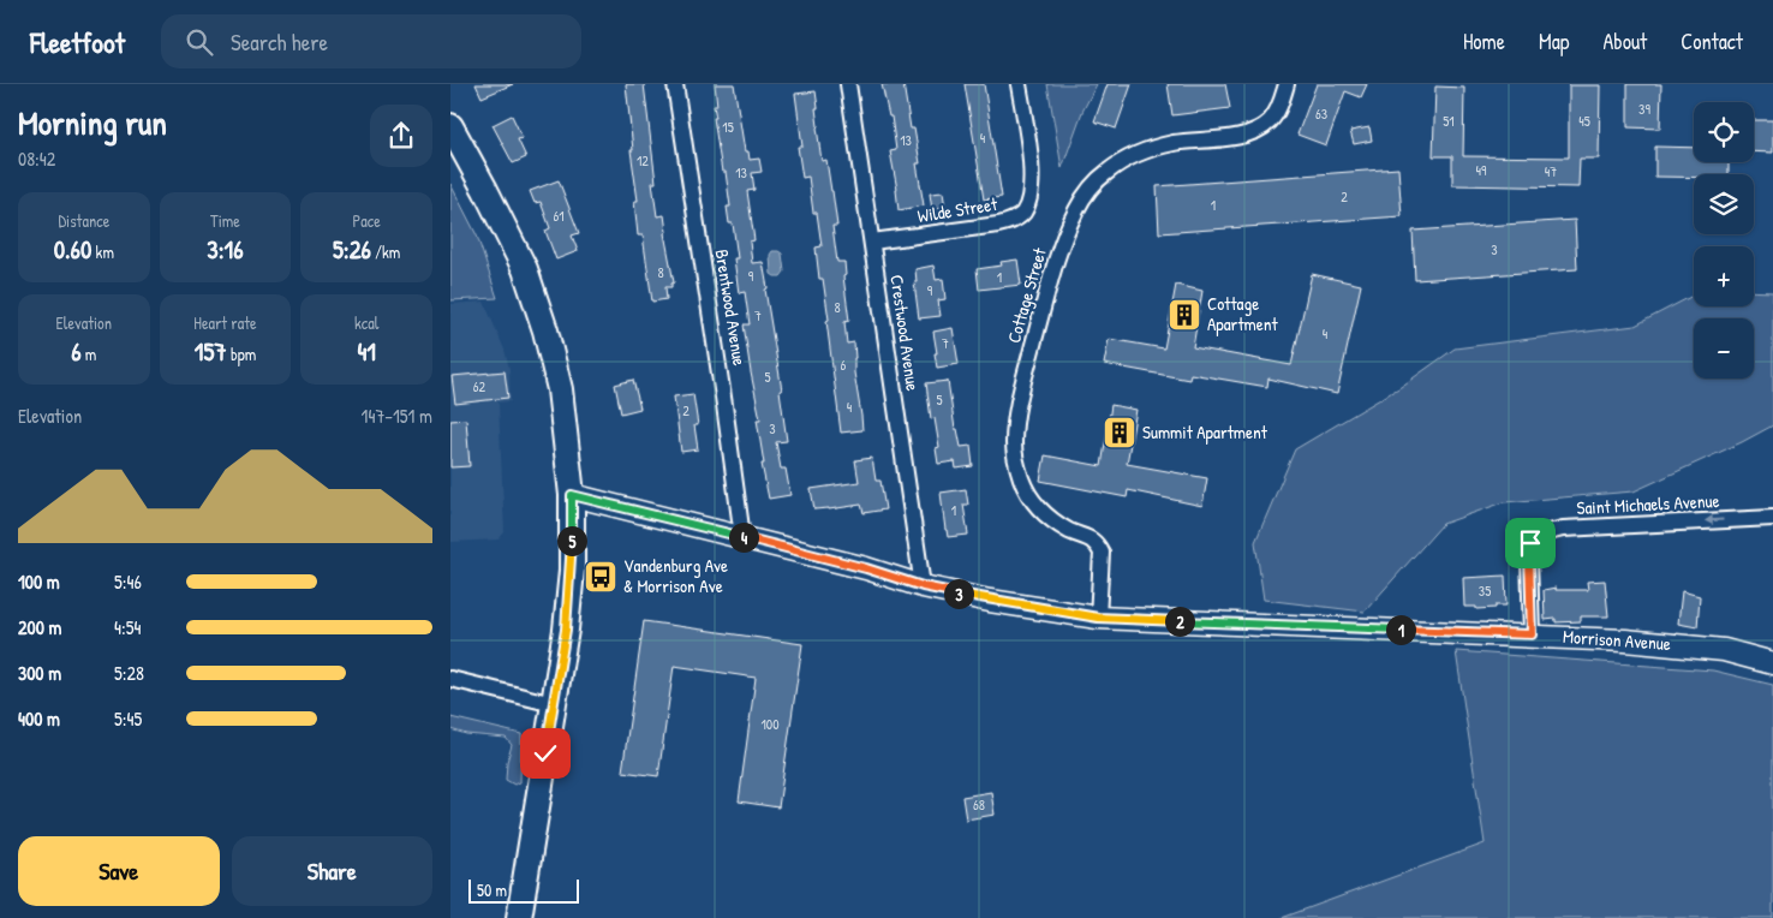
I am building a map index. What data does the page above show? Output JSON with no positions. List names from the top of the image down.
{
  "streets": {
    "street": [
      "Wilde Street",
      "Cottage Street",
      "Brentwood Avenue",
      "Crestwood Avenue",
      "Saint Michaels Avenue",
      "Morrison Avenue"
    ]
  },
  "crossings": [
    ["Wilde Street", "Crestwood Avenue"],
    ["Cottage Street", "Morrison Avenue"],
    ["Brentwood Avenue", "Morrison Avenue"],
    ["Crestwood Avenue", "Morrison Avenue"],
    ["Saint Michaels Avenue", "Morrison Avenue"]
  ],
  "places": {
    "building": ["Cottage Apartment", "Summit Apartment"],
    "bus stop": ["Vandenburg Ave & Morrison Ave"]
  },
  "house_numbers": [
    "39",
    "63",
    "51",
    "45",
    "15",
    "4",
    "13",
    "12",
    "49",
    "47",
    "13",
    "2",
    "1",
    "61",
    "3",
    "8",
    "9",
    "1",
    "9",
    "8",
    "7",
    "4",
    "7",
    "6",
    "5",
    "62",
    "5",
    "4",
    "2",
    "3",
    "1",
    "35",
    "100",
    "68"
  ],
  "scale_bar": "50 m",
  "page": {
    "header": "Fleetfoot",
    "search": "Search here",
    "nav": [
      "Home",
      "Map",
      "About",
      "Contact"
    ],
    "heading": ["Morning run", "08:42"],
    "map_buttons": ["+", "−"],
    "stats": [
      ["Distance", "0.60 km"],
      ["Time", "3:16"],
      ["Pace", "5:26 /km"],
      ["Elevation", "6 m"],
      ["Heart rate", "157 bpm"],
      ["kcal", "41"]
    ],
    "chart": ["Elevation", "147–151 m"],
    "pins": [
      "4",
      "5",
      "3",
      "2",
      "1"
    ],
    "list": [
      {
        "name": "100 m",
        "note": "5:46"
      },
      {
        "name": "200 m",
        "note": "4:54"
      },
      {
        "name": "300 m",
        "note": "5:28"
      },
      {
        "name": "400 m",
        "note": "5:45"
      }
    ],
    "buttons": ["Save", "Share"],
    "scale": "50 m"
  }
}
